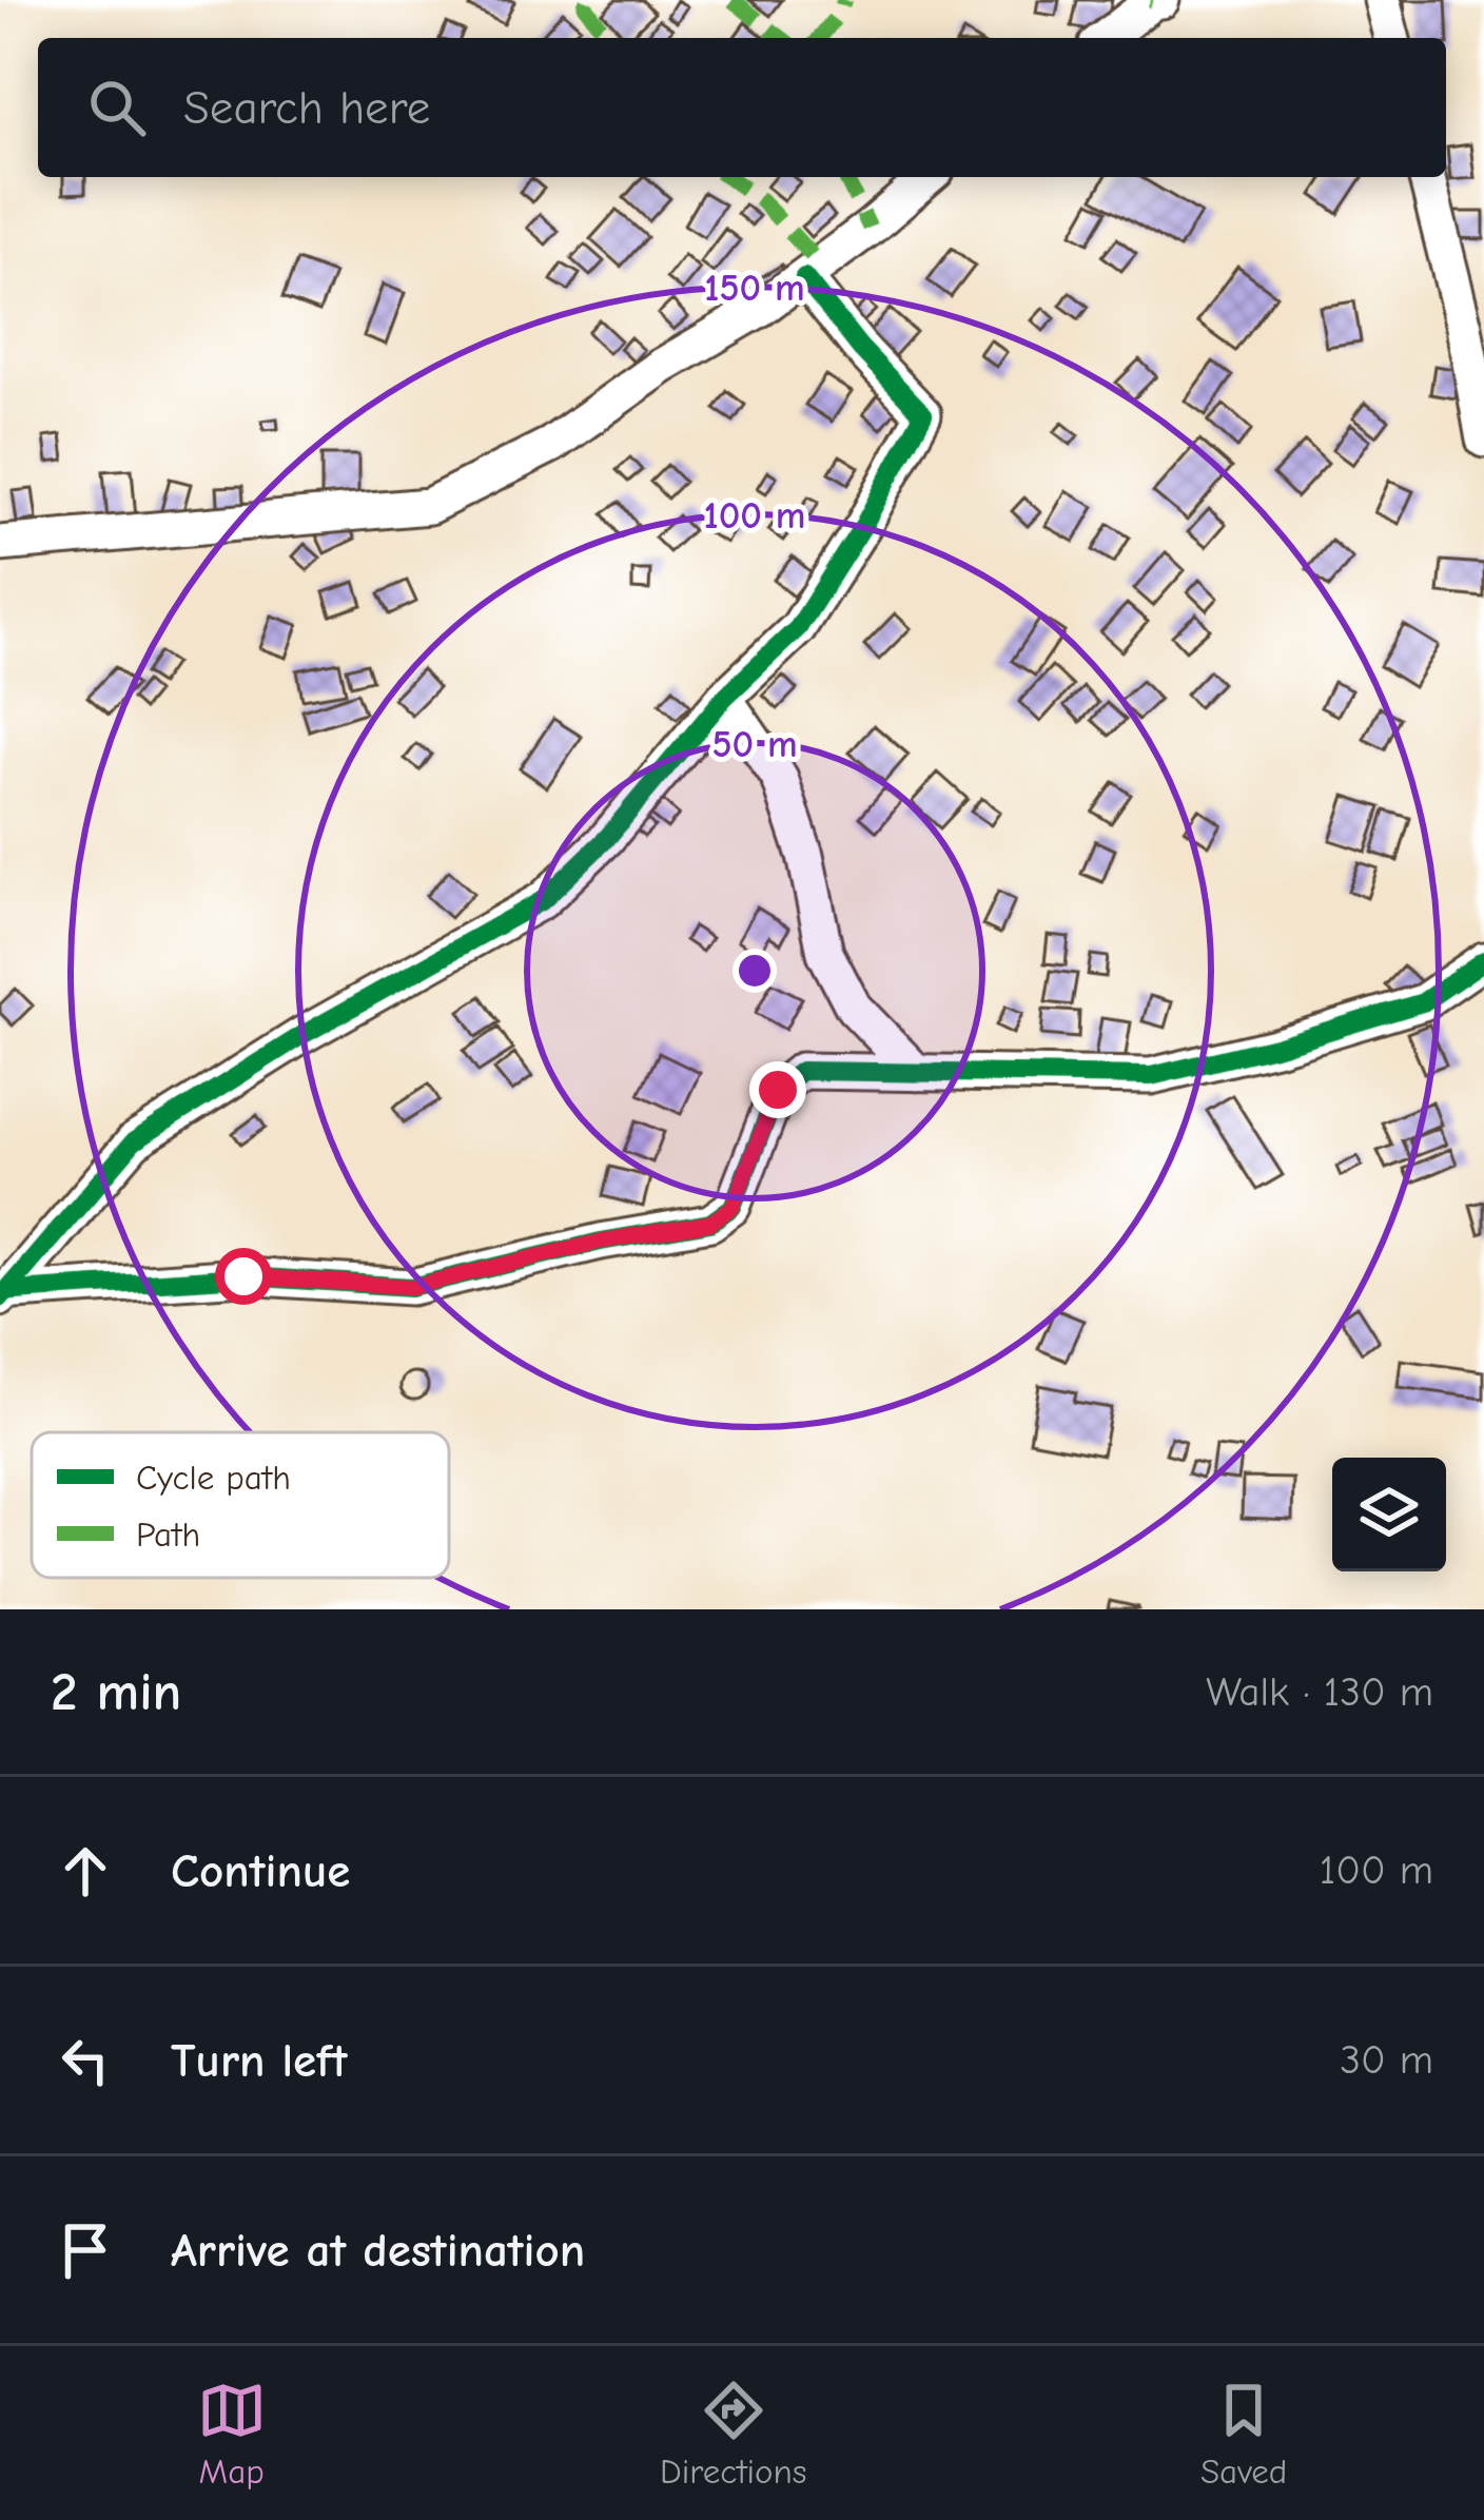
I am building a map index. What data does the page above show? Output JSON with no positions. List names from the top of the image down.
{
  "legend": ["Cycle path", "Path"],
  "page": {
    "search": "Search here",
    "heading": ["2 min", "Walk · 130 m"],
    "list": [
      ["Continue", "100 m"],
      ["Turn left", "30 m"],
      "Arrive at destination"
    ],
    "nav": ["Map", "Directions", "Saved"]
  },
  "rings": ["150 m", "100 m", "50 m"]
}
